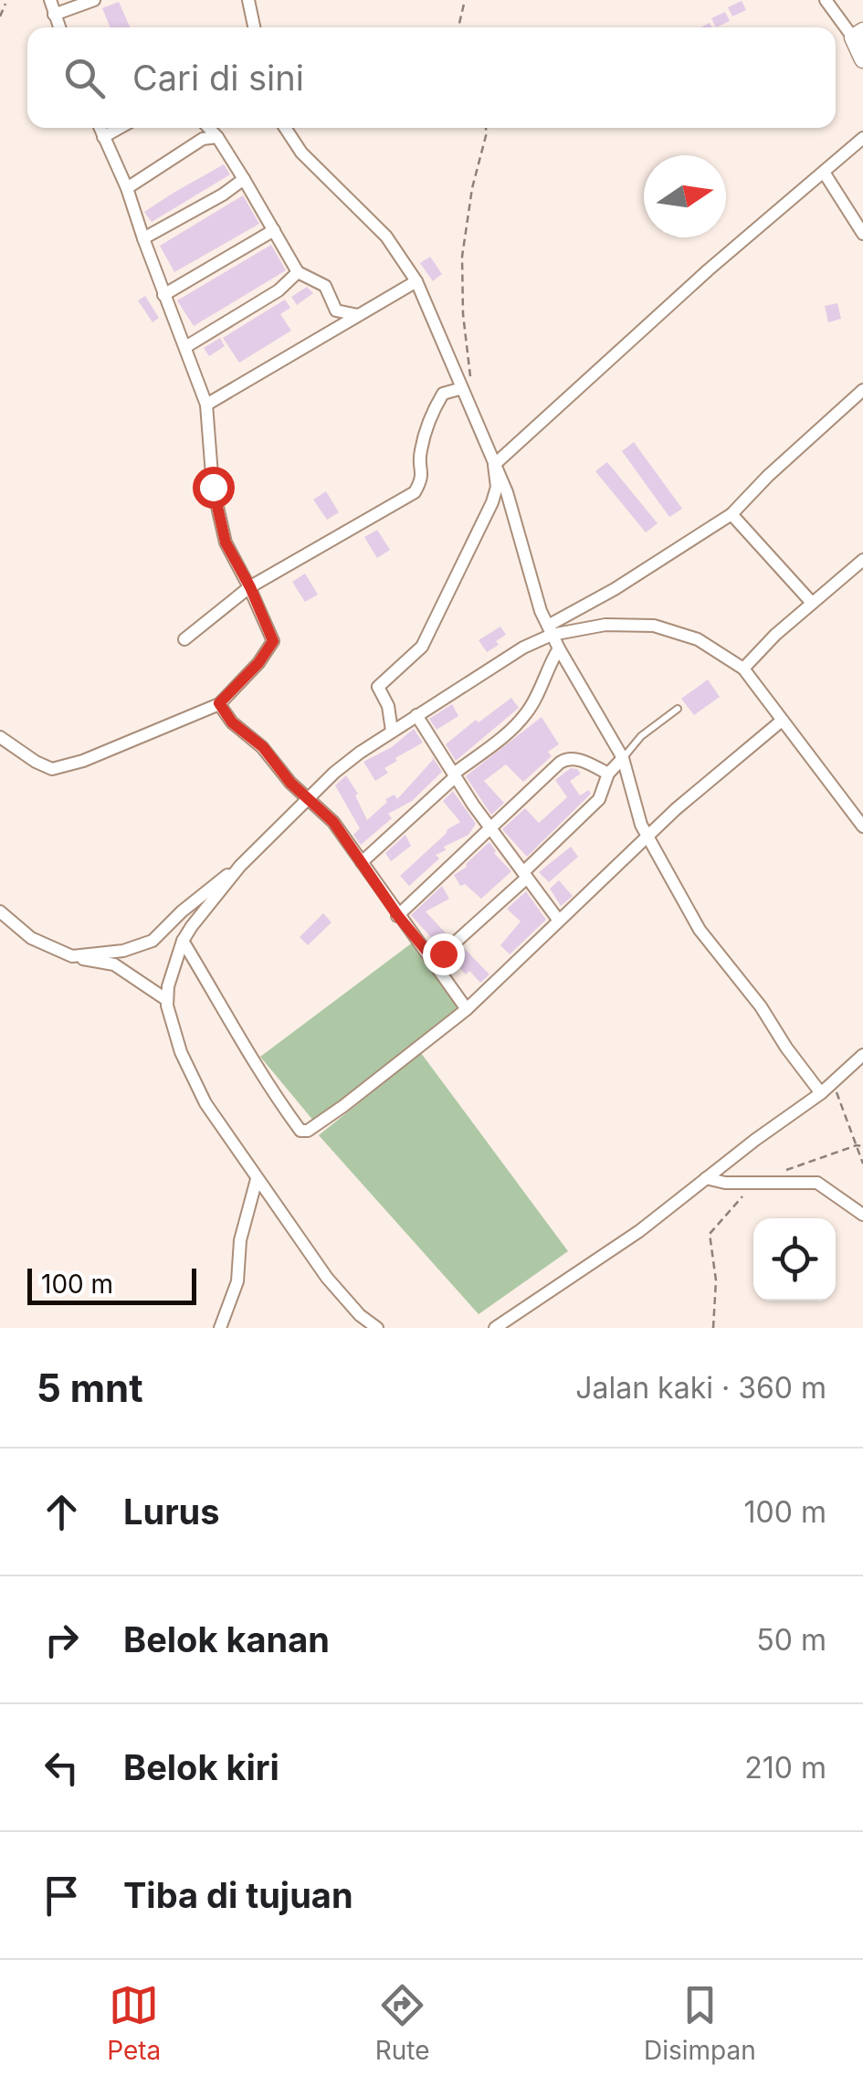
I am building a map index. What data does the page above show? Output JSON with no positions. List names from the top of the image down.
{
  "scale_bar": "100 m",
  "north": "right",
  "page": {
    "search": "Cari di sini",
    "scale": "100 m",
    "heading": ["5 mnt", "Jalan kaki · 360 m"],
    "list": [
      ["Lurus", "100 m"],
      ["Belok kanan", "50 m"],
      ["Belok kiri", "210 m"],
      "Tiba di tujuan"
    ],
    "nav": ["Peta", "Rute", "Disimpan"]
  }
}
